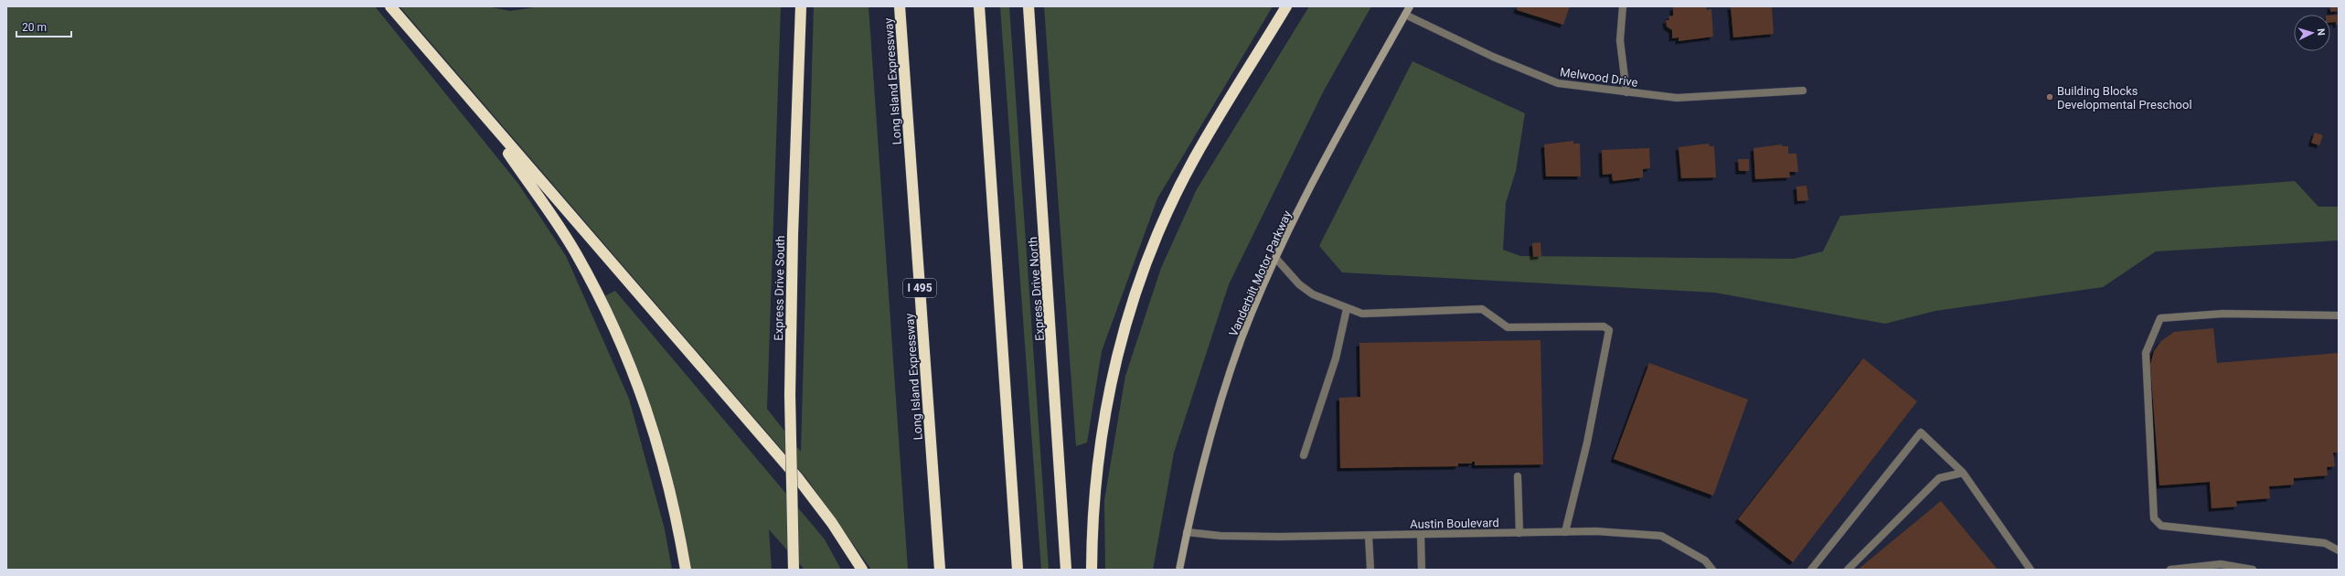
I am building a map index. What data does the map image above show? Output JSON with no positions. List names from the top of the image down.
{
  "streets": {
    "highway": [
      "Long Island Expressway",
      "Express Drive South",
      "I 495",
      "Express Drive North"
    ],
    "main road": ["Vanderbilt Motor Parkway"],
    "street": ["Melwood Drive", "Austin Boulevard"]
  },
  "crossings": [
    ["Melwood Drive", "Vanderbilt Motor Parkway"],
    ["Vanderbilt Motor Parkway", "Austin Boulevard"]
  ],
  "places": ["Building Blocks Developmental Preschool"],
  "scale_bar": "20 m",
  "north": "right"
}
